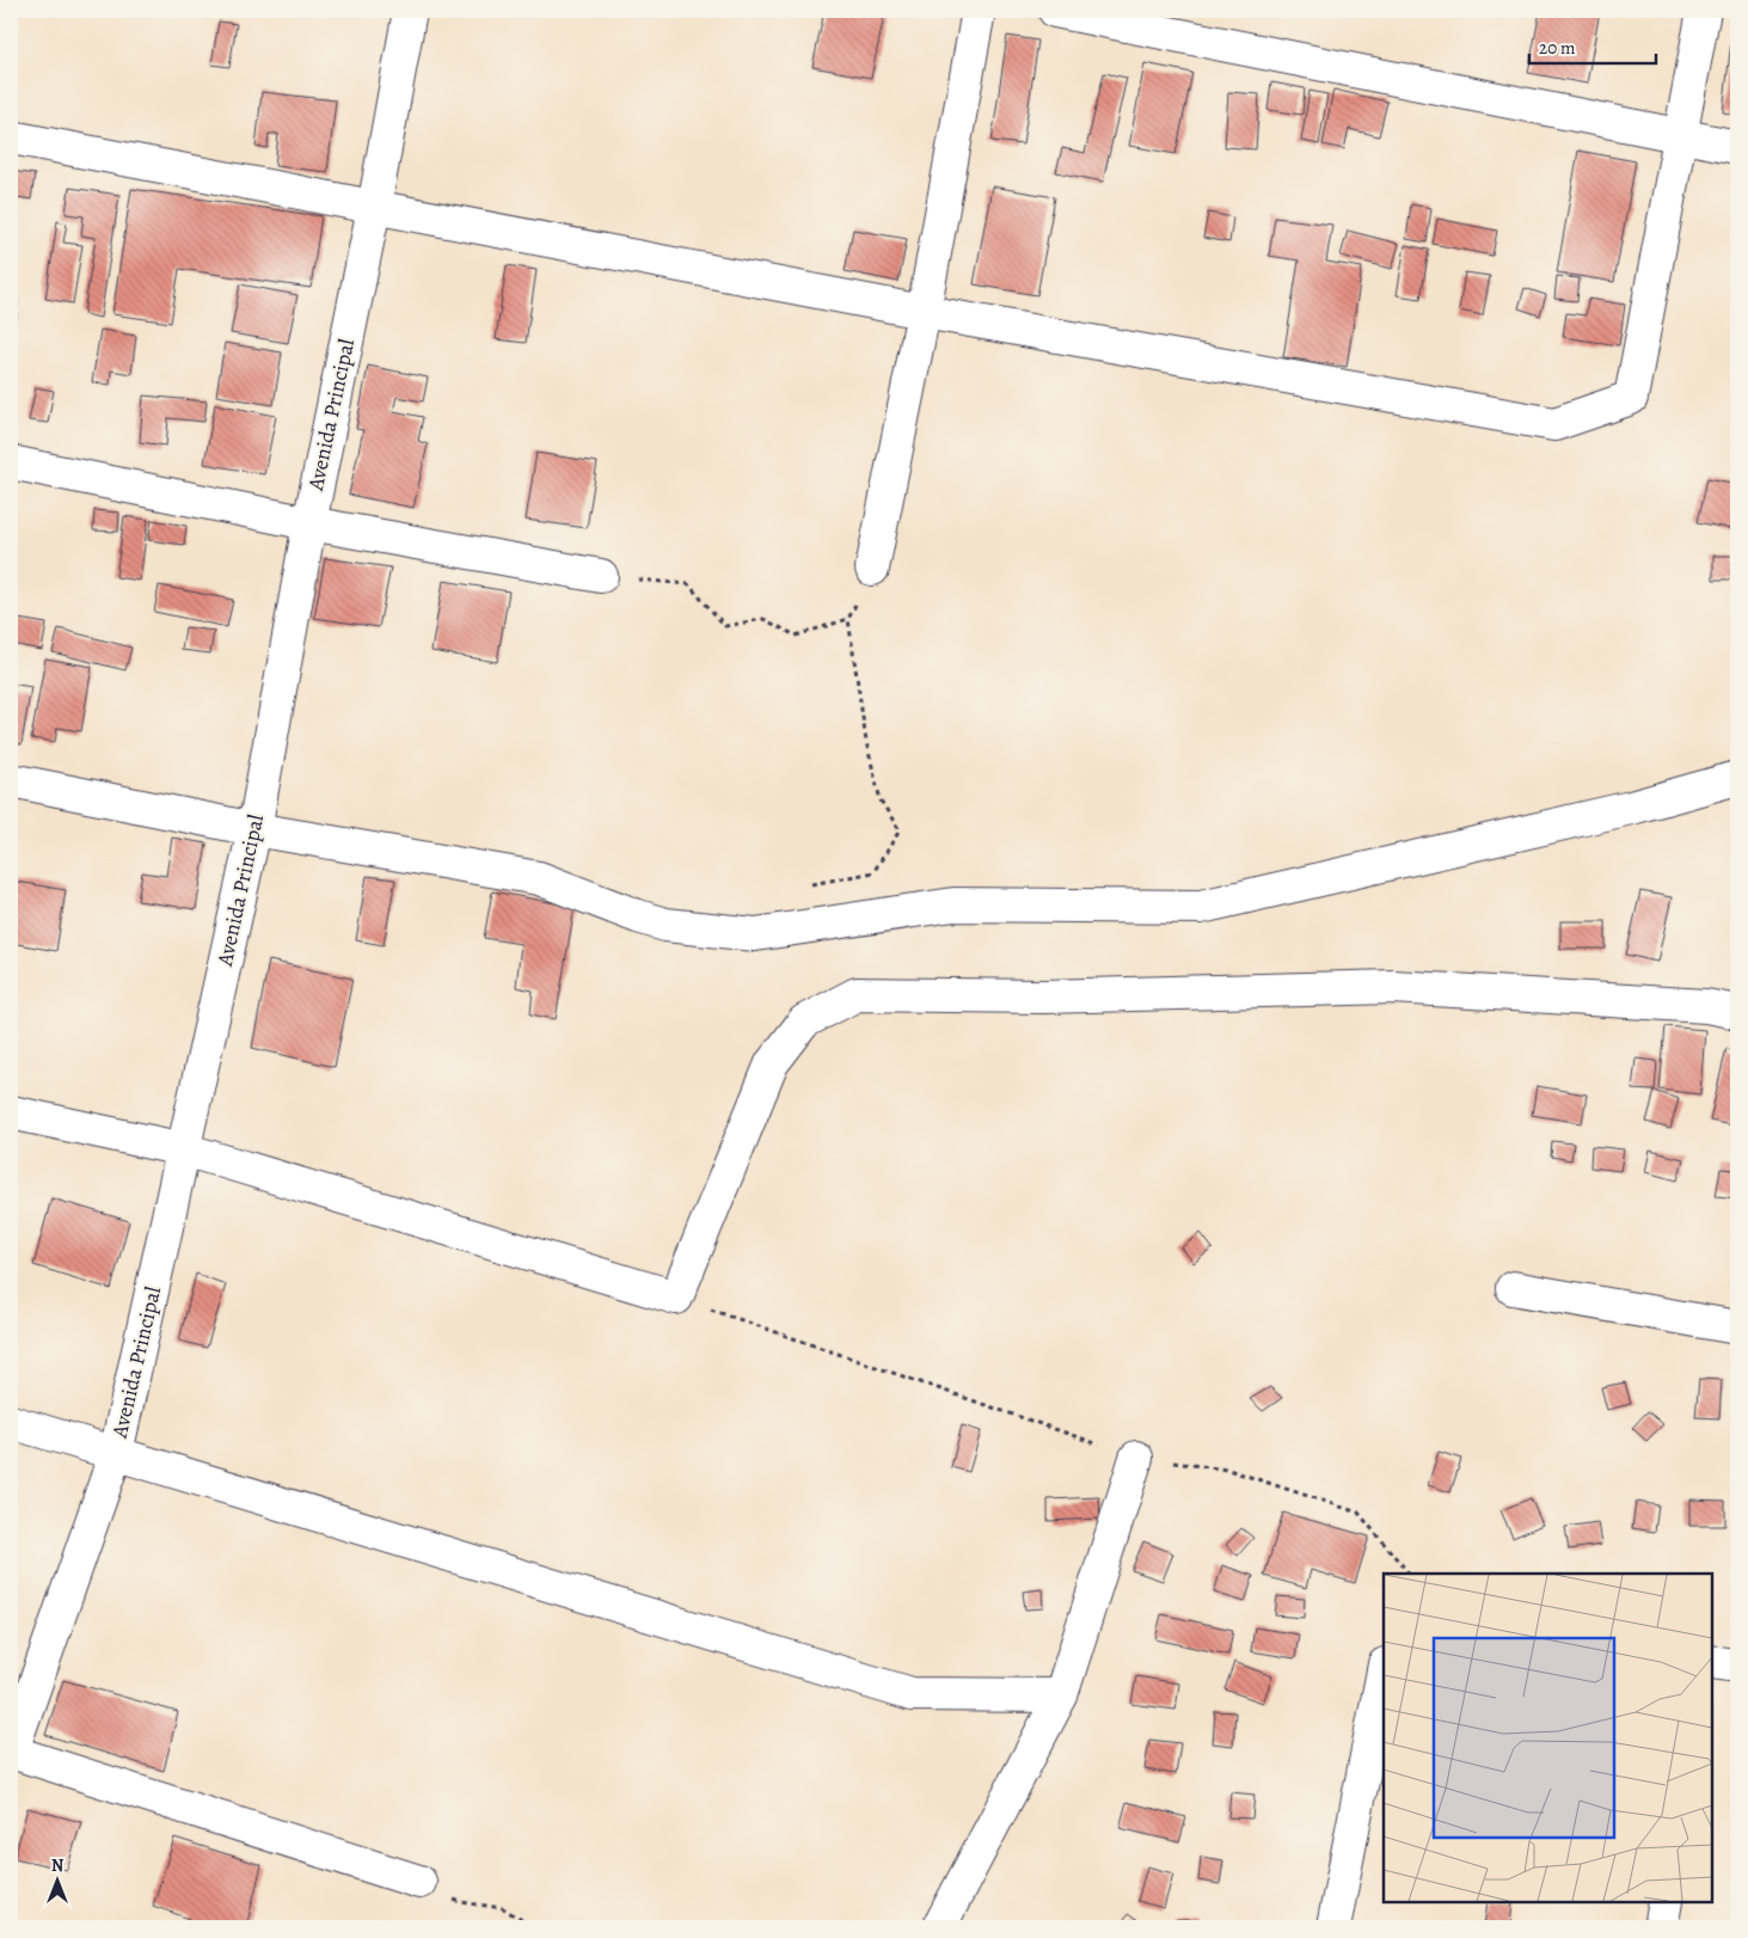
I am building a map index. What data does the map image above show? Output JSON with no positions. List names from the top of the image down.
{
  "streets": {
    "street": ["Avenida Principal"]
  },
  "scale_bar": "20 m",
  "north": "top"
}
